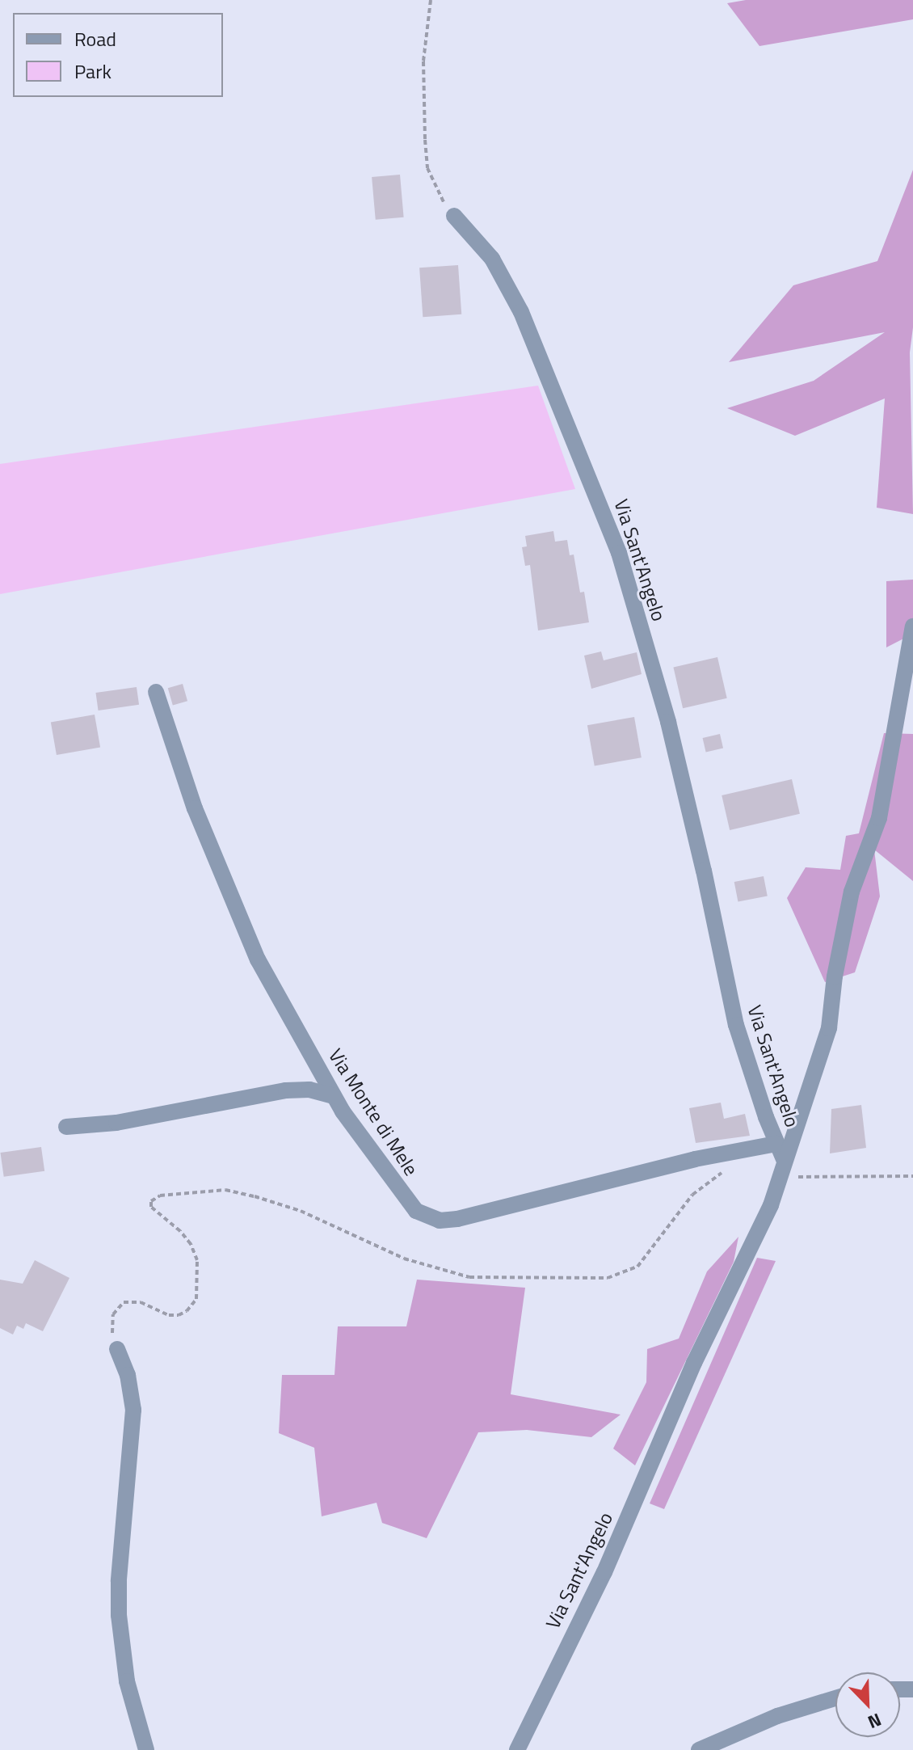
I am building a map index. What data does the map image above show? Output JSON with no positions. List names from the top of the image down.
{
  "streets": {
    "street": ["Via Sant'Angelo", "Via Monte di Mele"]
  },
  "crossings": [
    ["Via Sant'Angelo", "Via Monte di Mele"]
  ],
  "legend": ["Road", "Park"],
  "north": "bottom right"
}
